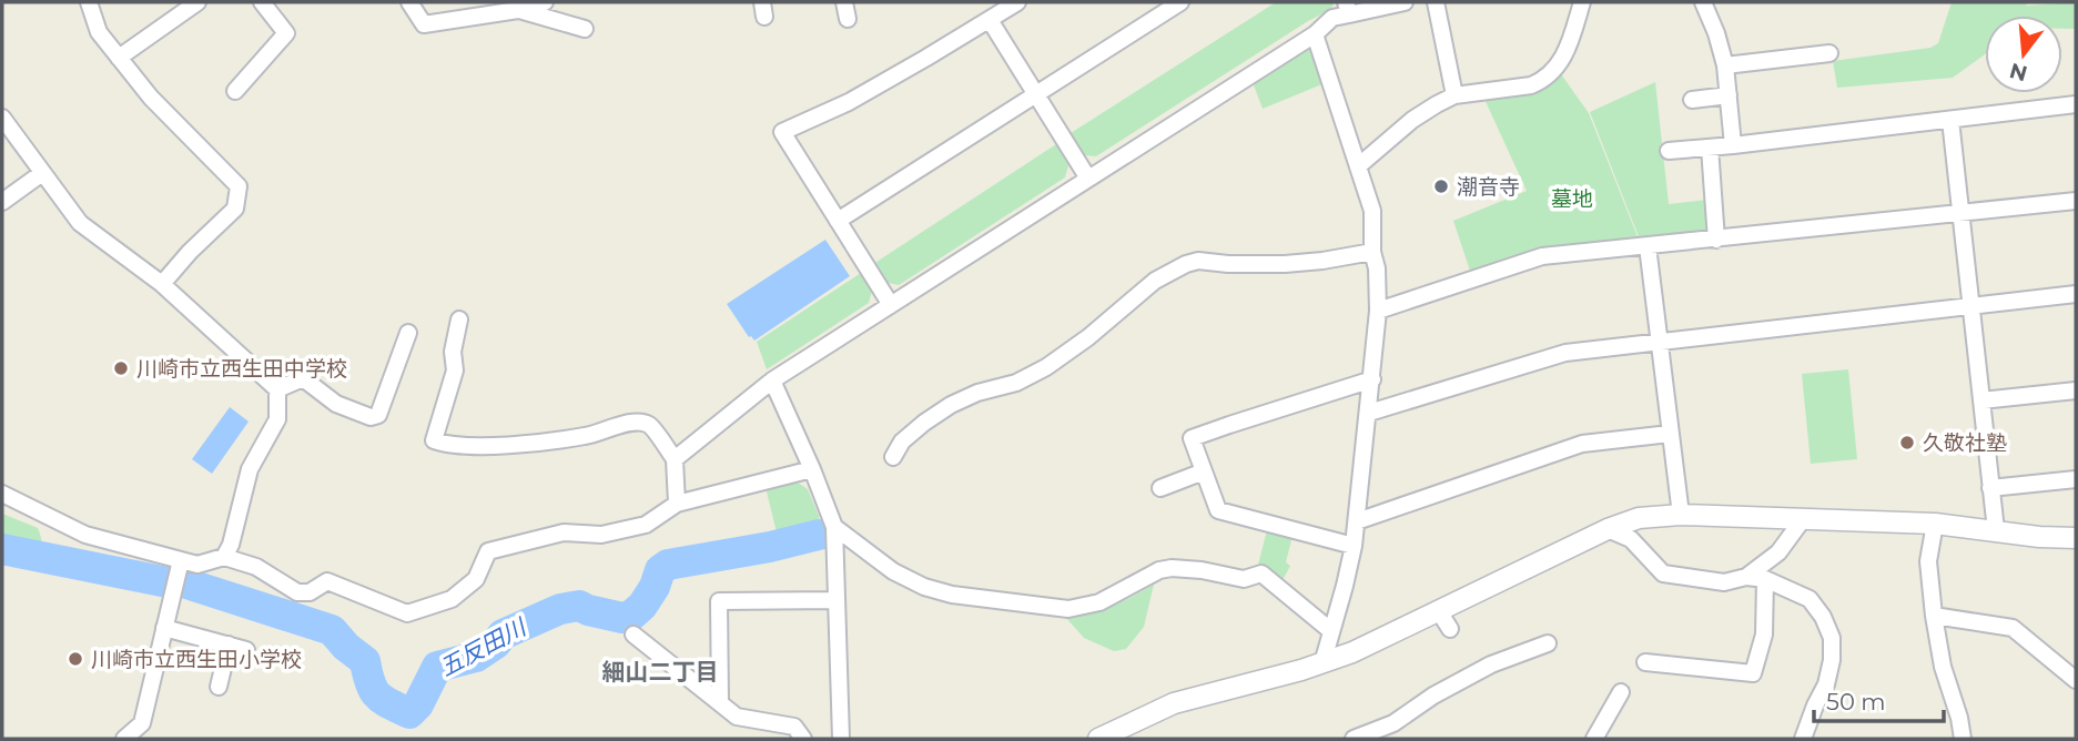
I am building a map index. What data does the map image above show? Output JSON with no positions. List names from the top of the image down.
{
  "districts": ["細山二丁目"],
  "water": ["五反田川"],
  "parks": ["墓地"],
  "places": [
    "潮音寺",
    "川崎市立西生田中学校",
    "久敬社塾",
    "川崎市立西生田小学校"
  ],
  "scale_bar": "50 m",
  "north": "bottom"
}
